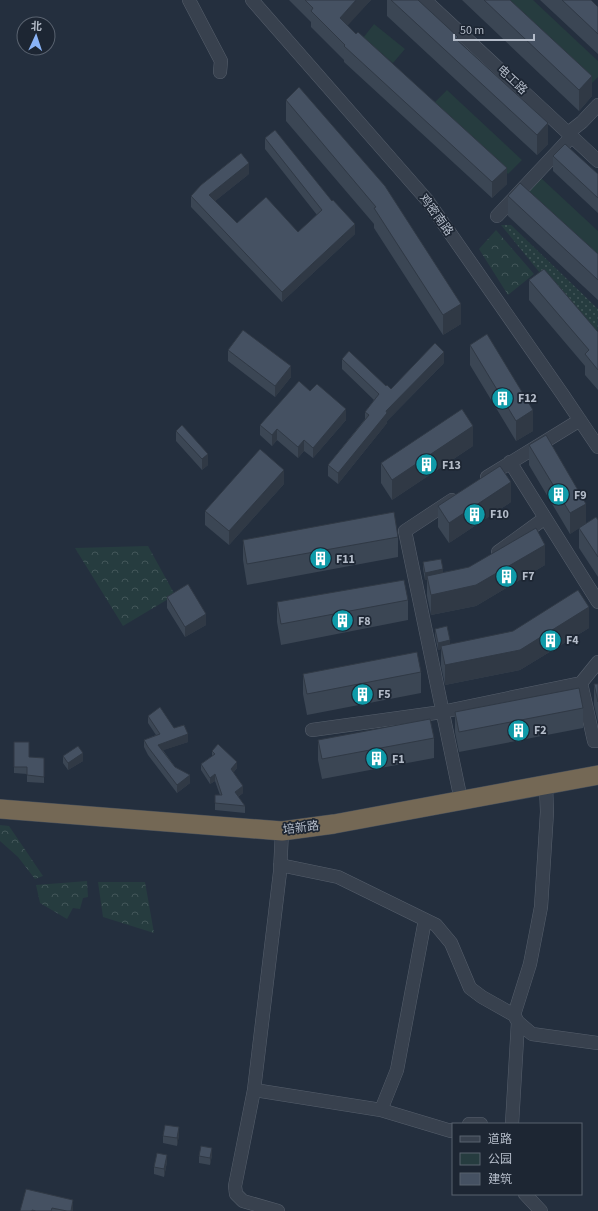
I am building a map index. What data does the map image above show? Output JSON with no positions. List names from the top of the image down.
{
  "streets": {
    "highway": ["培新路"],
    "street": ["电工路", "鸡密南路"]
  },
  "places": {
    "building": [
      "F12",
      "F13",
      "F9",
      "F10",
      "F11",
      "F7",
      "F8",
      "F4",
      "F5",
      "F2",
      "F1"
    ]
  },
  "legend": ["道路", "公园", "建筑"],
  "scale_bar": "50 m",
  "north": "top"
}
